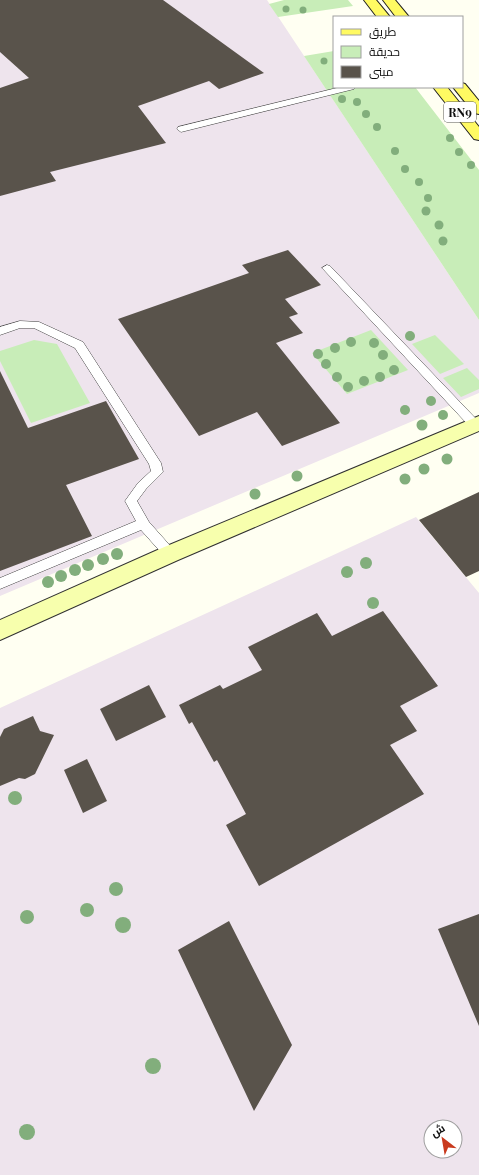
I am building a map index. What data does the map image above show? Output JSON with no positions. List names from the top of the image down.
{
  "streets": {
    "main road": ["RN9"]
  },
  "legend": ["طريق", "حديقة", "مبنى"],
  "north": "top left"
}
